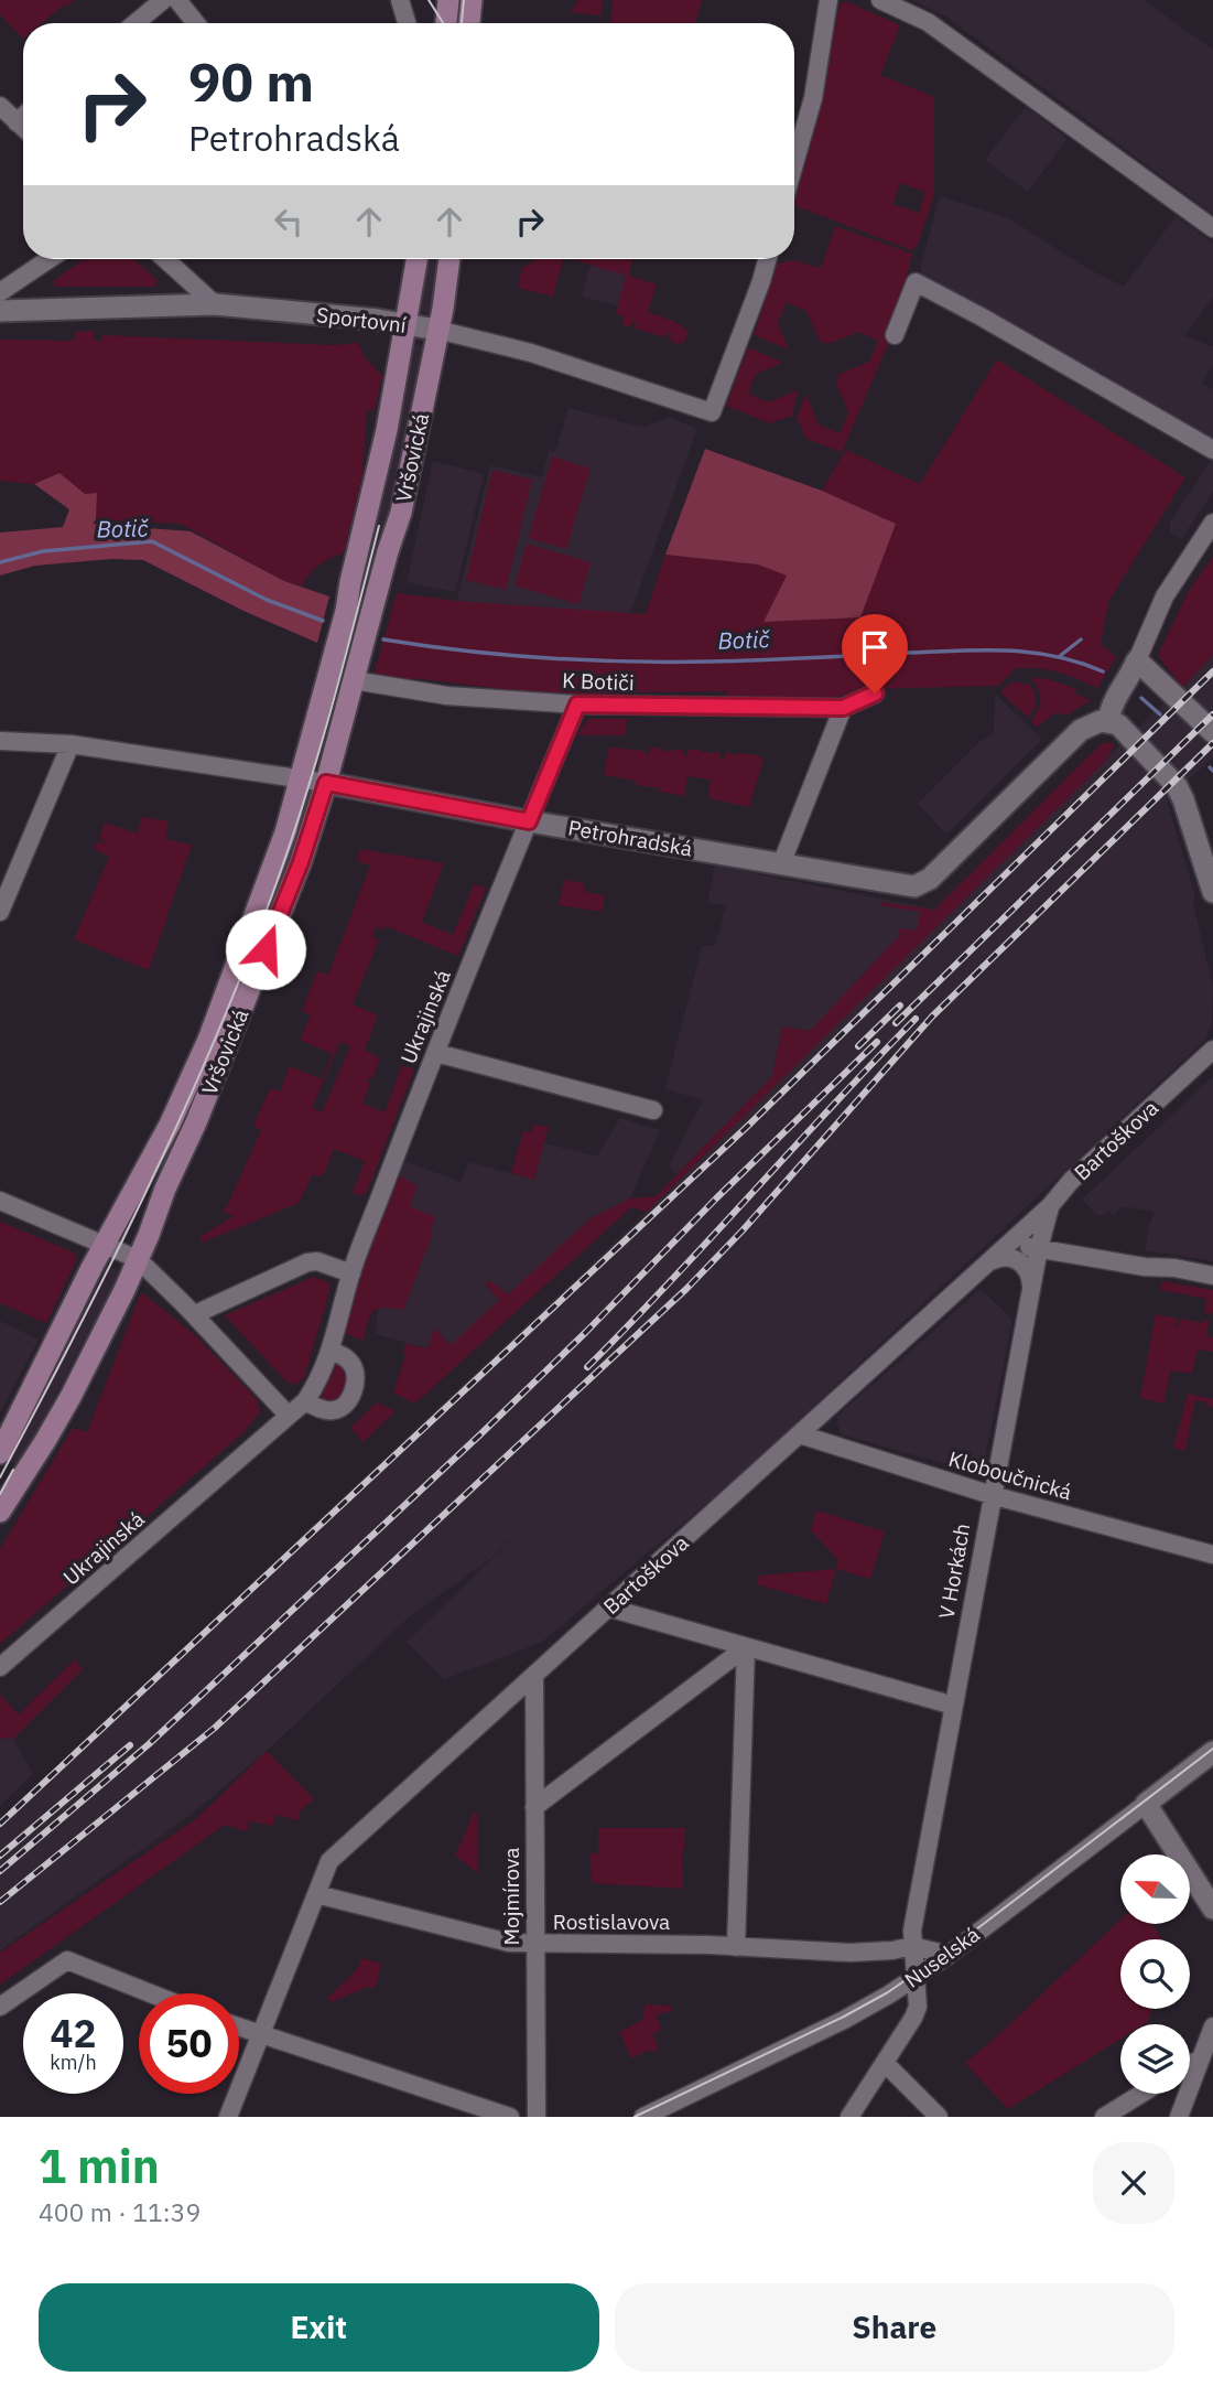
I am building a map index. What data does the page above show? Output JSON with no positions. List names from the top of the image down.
{
  "streets": {
    "main road": ["Vršovická"],
    "street": [
      "Sportovní",
      "K Botiči",
      "Petrohradská",
      "Ukrajinská",
      "Bartoškova",
      "Kloboučnická",
      "V Horkách",
      "Mojmírova",
      "Rostislavova",
      "Nuselská"
    ]
  },
  "crossings": [
    ["Sportovní", "Vršovická"],
    ["Vršovická", "K Botiči"],
    ["Vršovická", "Petrohradská"],
    ["K Botiči", "Ukrajinská"],
    ["Petrohradská", "Ukrajinská"],
    ["Bartoškova", "Kloboučnická"],
    ["Bartoškova", "V Horkách"],
    ["Bartoškova", "Mojmírova"],
    ["Bartoškova", "Rostislavova"],
    ["Kloboučnická", "V Horkách"],
    ["V Horkách", "Rostislavova"],
    ["V Horkách", "Nuselská"],
    ["Mojmírova", "Rostislavova"]
  ],
  "water": ["Botič"],
  "north": "left",
  "page": {
    "turn": ["90 m", "Petrohradská"],
    "speed": "42 km/h",
    "limit": "50",
    "heading": ["1 min", "400 m · 11:39"],
    "buttons": ["Exit", "Share"]
  }
}
